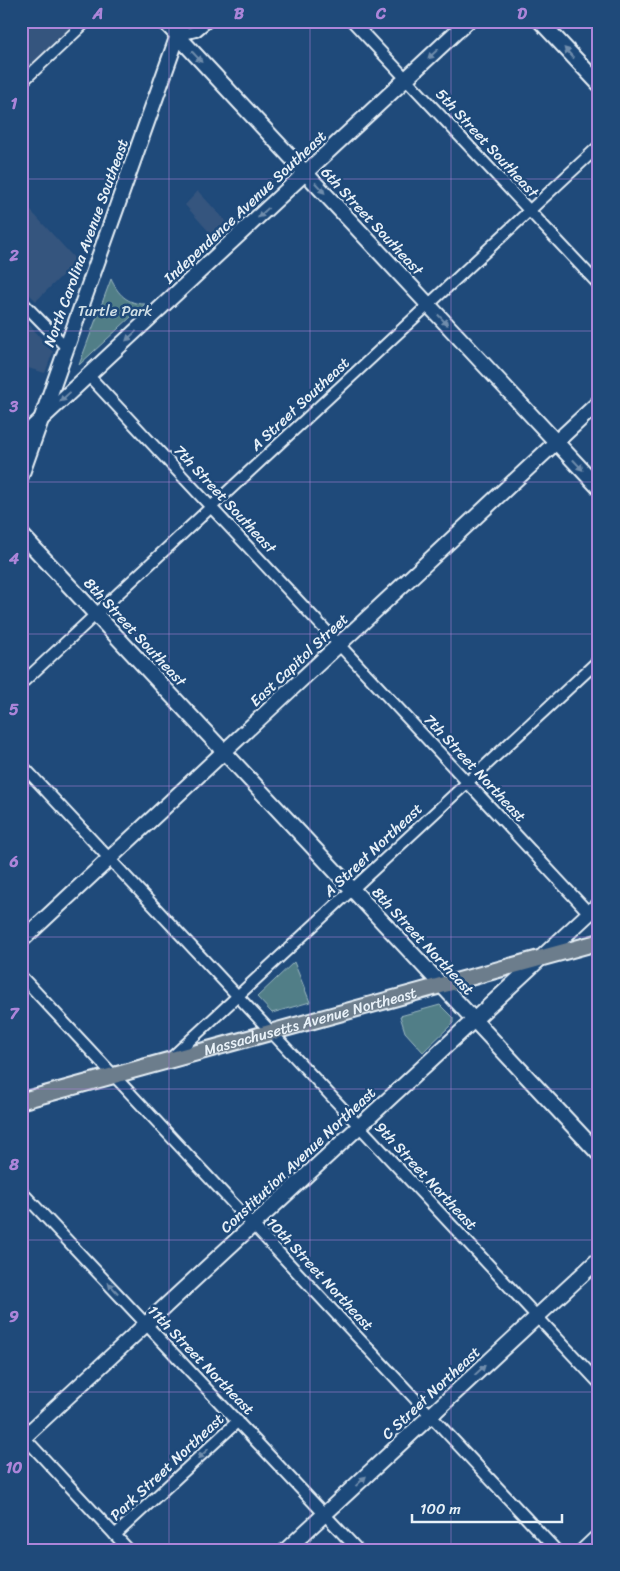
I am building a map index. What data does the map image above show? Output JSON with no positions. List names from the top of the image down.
{
  "streets": {
    "main road": [
      "Independence Avenue Southeast",
      "6th Street Southeast",
      "North Carolina Avenue Southeast",
      "8th Street Southeast",
      "East Capitol Street",
      "8th Street Northeast",
      "Massachusetts Avenue Northeast",
      "Constitution Avenue Northeast",
      "C Street Northeast"
    ],
    "street": [
      "5th Street Southeast",
      "A Street Southeast",
      "7th Street Southeast",
      "7th Street Northeast",
      "A Street Northeast",
      "9th Street Northeast",
      "10th Street Northeast",
      "11th Street Northeast",
      "Park Street Northeast"
    ]
  },
  "crossings": [
    ["5th Street Southeast", "Independence Avenue Southeast"],
    ["5th Street Southeast", "A Street Southeast"],
    ["Independence Avenue Southeast", "6th Street Southeast"],
    ["Independence Avenue Southeast", "North Carolina Avenue Southeast"],
    ["Independence Avenue Southeast", "7th Street Southeast"],
    ["6th Street Southeast", "North Carolina Avenue Southeast"],
    ["6th Street Southeast", "A Street Southeast"],
    ["6th Street Southeast", "East Capitol Street"],
    ["A Street Southeast", "7th Street Southeast"],
    ["A Street Southeast", "8th Street Southeast"],
    ["7th Street Southeast", "East Capitol Street"],
    ["7th Street Southeast", "7th Street Northeast"],
    ["8th Street Southeast", "East Capitol Street"],
    ["8th Street Southeast", "8th Street Northeast"],
    ["East Capitol Street", "7th Street Northeast"],
    ["East Capitol Street", "8th Street Northeast"],
    ["East Capitol Street", "9th Street Northeast"],
    ["7th Street Northeast", "A Street Northeast"],
    ["7th Street Northeast", "Constitution Avenue Northeast"],
    ["A Street Northeast", "8th Street Northeast"],
    ["A Street Northeast", "Massachusetts Avenue Northeast"],
    ["A Street Northeast", "9th Street Northeast"],
    ["8th Street Northeast", "Massachusetts Avenue Northeast"],
    ["8th Street Northeast", "Constitution Avenue Northeast"],
    ["Massachusetts Avenue Northeast", "Constitution Avenue Northeast"],
    ["Massachusetts Avenue Northeast", "9th Street Northeast"],
    ["Massachusetts Avenue Northeast", "10th Street Northeast"],
    ["Constitution Avenue Northeast", "9th Street Northeast"],
    ["Constitution Avenue Northeast", "10th Street Northeast"],
    ["Constitution Avenue Northeast", "11th Street Northeast"],
    ["9th Street Northeast", "C Street Northeast"],
    ["10th Street Northeast", "C Street Northeast"],
    ["11th Street Northeast", "C Street Northeast"],
    ["11th Street Northeast", "Park Street Northeast"]
  ],
  "one_way": [
    "Independence Avenue Southeast",
    "6th Street Southeast",
    "11th Street Northeast",
    "C Street Northeast",
    "Park Street Northeast"
  ],
  "parks": ["Turtle Park"],
  "scale_bar": "100 m",
  "grid": {
    "columns": [
      "A",
      "B",
      "C",
      "D"
    ],
    "rows": [
      "1",
      "2",
      "3",
      "4",
      "5",
      "6",
      "7",
      "8",
      "9",
      "10"
    ]
  }
}
